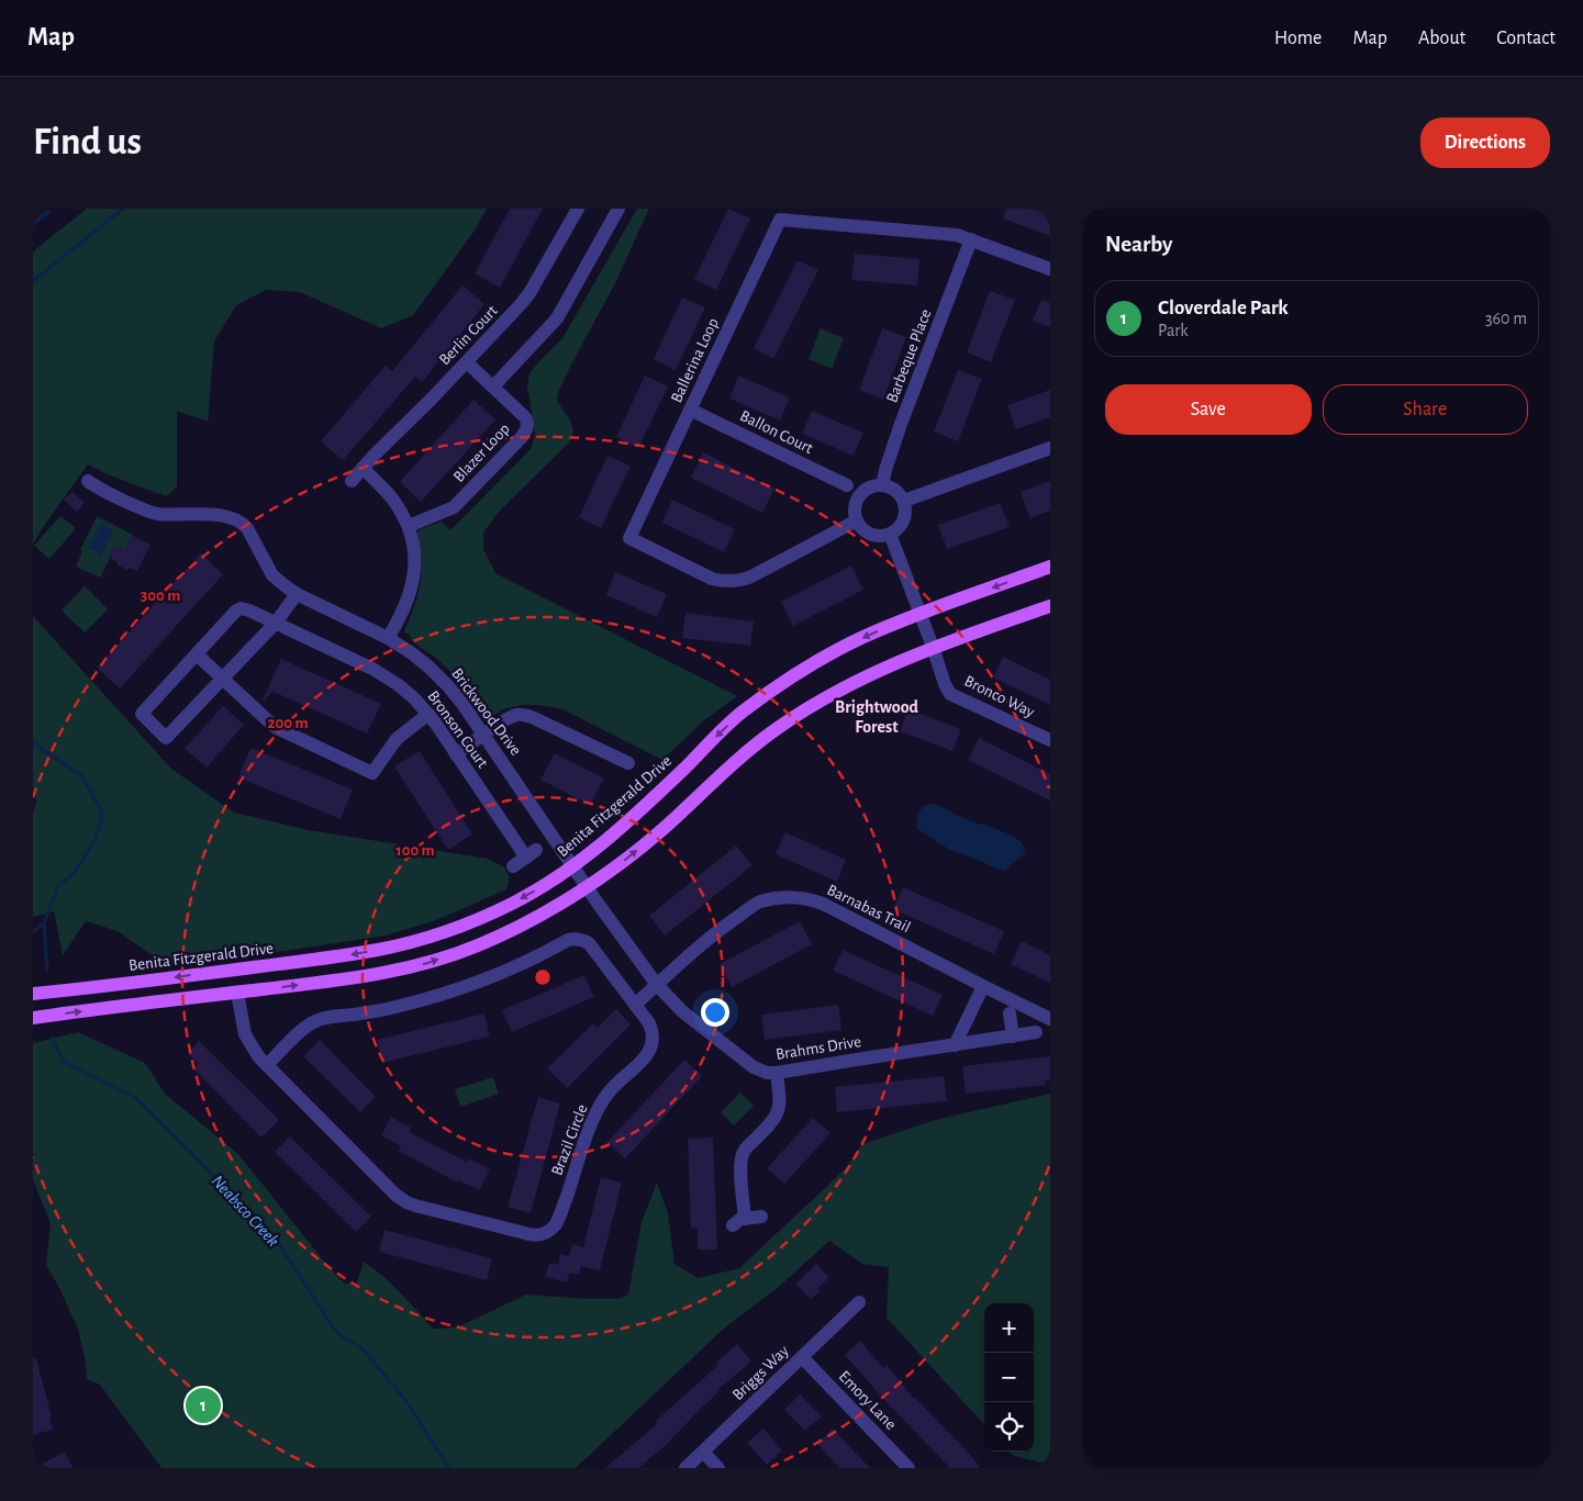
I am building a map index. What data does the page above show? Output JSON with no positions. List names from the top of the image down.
{
  "streets": {
    "main road": ["Benita Fitzgerald Drive"],
    "street": [
      "Berlin Court",
      "Barbeque Place",
      "Ballerina Loop",
      "Ballon Court",
      "Blazer Loop",
      "Bronco Way",
      "Brickwood Drive",
      "Bronson Court",
      "Barnabas Trail",
      "Brahms Drive",
      "Brazil Circle",
      "Briggs Way",
      "Emory Lane"
    ]
  },
  "crossings": [
    ["Berlin Court", "Blazer Loop"],
    ["Barbeque Place", "Ballerina Loop"],
    ["Ballerina Loop", "Ballon Court"],
    ["Bronco Way", "Benita Fitzgerald Drive"],
    ["Brickwood Drive", "Benita Fitzgerald Drive"],
    ["Brickwood Drive", "Brahms Drive"],
    ["Barnabas Trail", "Brahms Drive"],
    ["Barnabas Trail", "Brazil Circle"],
    ["Briggs Way", "Emory Lane"]
  ],
  "districts": ["Brightwood Forest"],
  "water": ["Neabsco Creek"],
  "page": {
    "header": "Map",
    "nav": [
      "Home",
      "Map",
      "About",
      "Contact"
    ],
    "buttons": [
      "Directions",
      ["Save", "Share"]
    ],
    "title": "Find us",
    "heading": "Nearby",
    "list": [
      {
        "mark": "1",
        "name": "Cloverdale Park",
        "note": "Park",
        "value": "360 m"
      }
    ],
    "map_buttons": ["+", "−"],
    "pins": "1"
  },
  "rings": ["300 m", "200 m", "100 m"]
}
